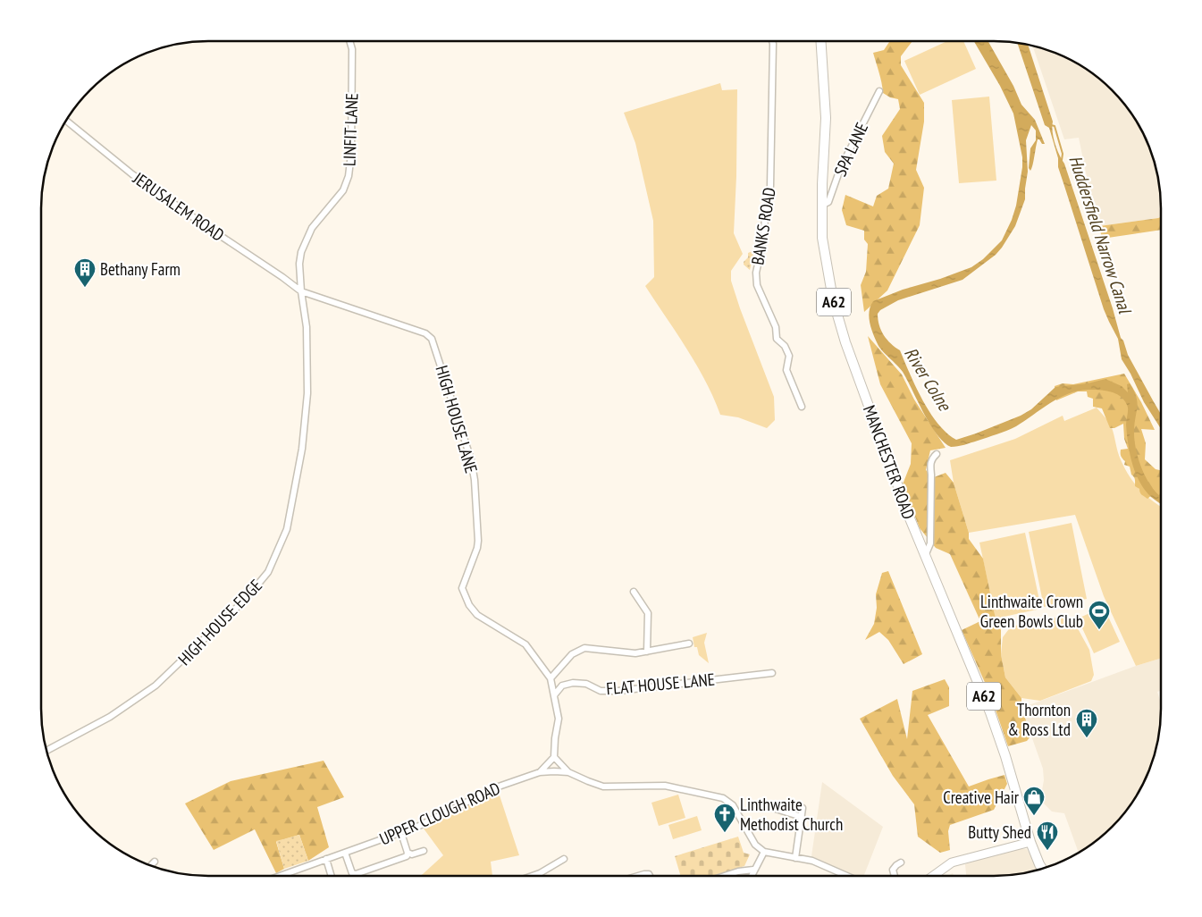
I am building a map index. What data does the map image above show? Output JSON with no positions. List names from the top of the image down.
{
  "streets": {
    "main road": ["A62", "MANCHESTER ROAD"],
    "street": [
      "LINFIT LANE",
      "SPA LANE",
      "JERUSALEM ROAD",
      "BANKS ROAD",
      "HIGH HOUSE LANE",
      "HIGH HOUSE EDGE",
      "FLAT HOUSE LANE",
      "UPPER CLOUGH ROAD"
    ]
  },
  "crossings": [
    ["LINFIT LANE", "JERUSALEM ROAD"],
    ["LINFIT LANE", "HIGH HOUSE LANE"],
    ["LINFIT LANE", "HIGH HOUSE EDGE"],
    ["SPA LANE", "MANCHESTER ROAD"],
    ["JERUSALEM ROAD", "HIGH HOUSE LANE"],
    ["JERUSALEM ROAD", "HIGH HOUSE EDGE"],
    ["HIGH HOUSE LANE", "HIGH HOUSE EDGE"],
    ["HIGH HOUSE LANE", "FLAT HOUSE LANE"]
  ],
  "water": ["Huddersfield Narrow Canal", "River Colne"],
  "places": {
    "building": ["Bethany Farm", "Thornton & Ross Ltd"],
    "sports": ["Linthwaite Crown Green Bowls Club"],
    "shop": ["Creative Hair"],
    "church": ["Linthwaite Methodist Church"],
    "restaurant": ["Butty Shed"]
  }
}
